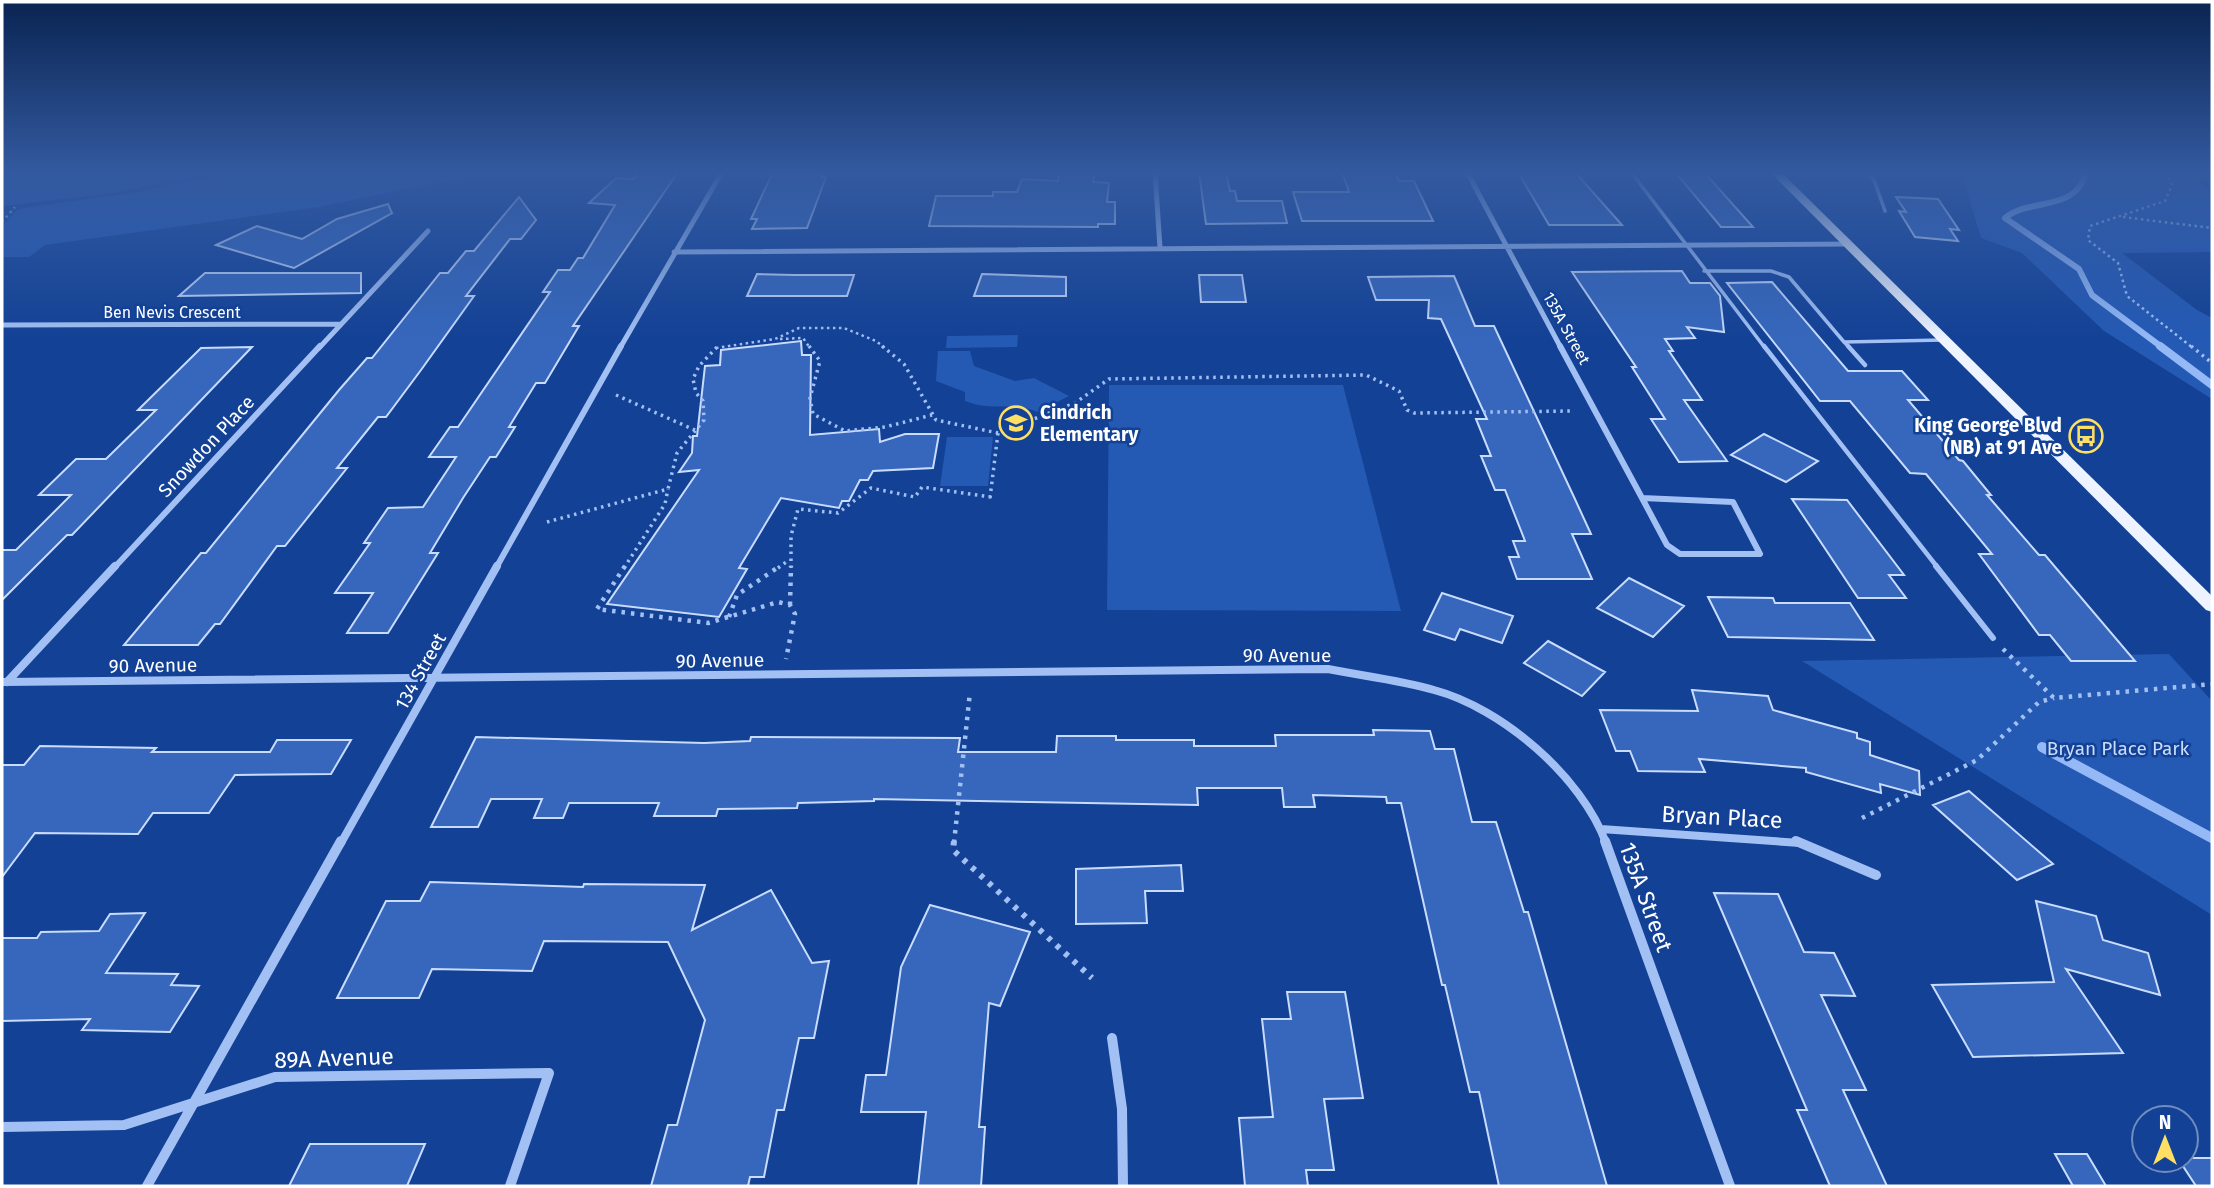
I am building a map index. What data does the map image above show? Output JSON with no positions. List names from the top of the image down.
{
  "streets": {
    "street": [
      "Ben Nevis Crescent",
      "135A Street",
      "Snowdon Place",
      "90 Avenue",
      "134 Street",
      "Bryan Place",
      "89A Avenue"
    ]
  },
  "crossings": [
    ["Ben Nevis Crescent", "Snowdon Place"],
    ["135A Street", "90 Avenue"],
    ["135A Street", "Bryan Place"],
    ["Snowdon Place", "90 Avenue"],
    ["90 Avenue", "134 Street"],
    ["134 Street", "89A Avenue"]
  ],
  "parks": ["Bryan Place Park"],
  "places": {
    "school or university": ["Cindrich Elementary"],
    "bus stop": ["King George Blvd (NB) at 91 Ave"]
  },
  "north": "top"
}
